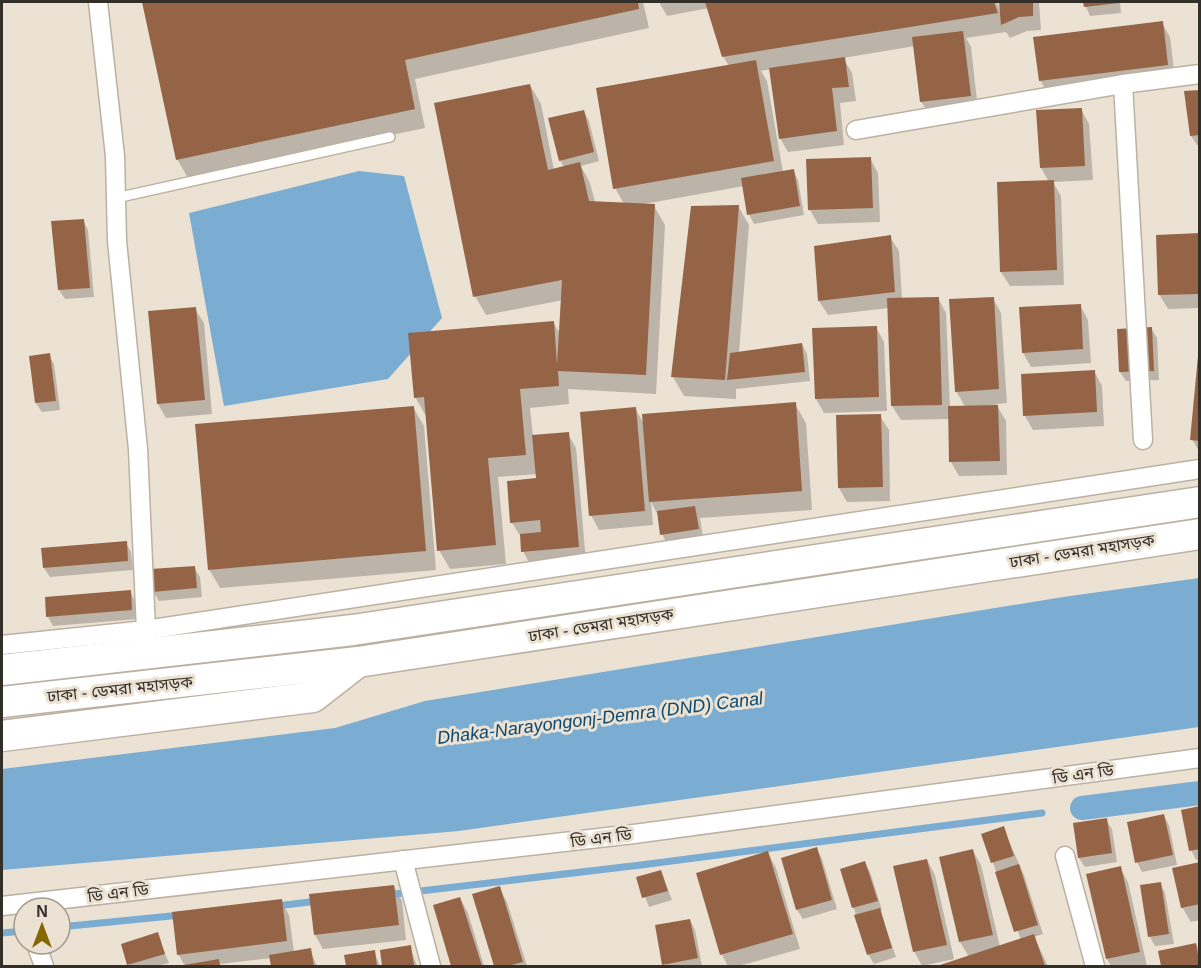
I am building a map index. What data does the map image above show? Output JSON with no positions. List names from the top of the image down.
{
  "streets": {
    "main road": ["ঢাকা - ডেমরা মহাসড়ক"],
    "street": ["ডি এন ডি"]
  },
  "water": ["Dhaka-Narayongonj-Demra (DND) Canal"],
  "north": "top"
}
